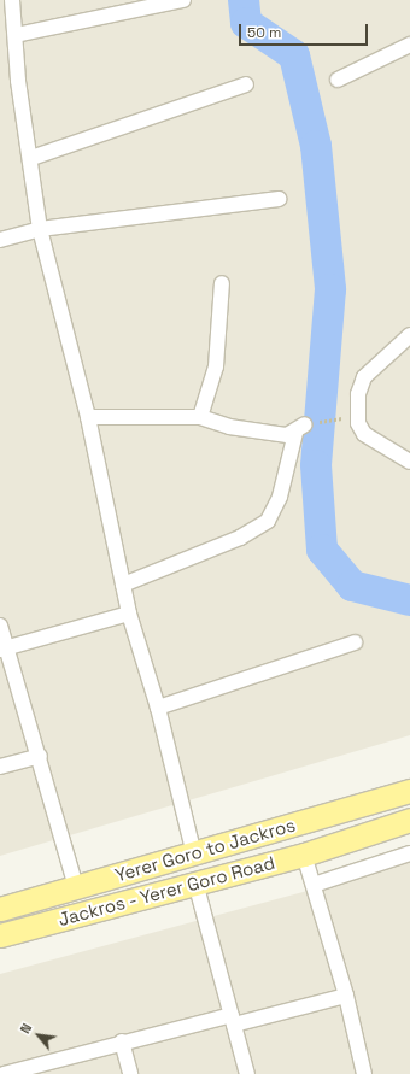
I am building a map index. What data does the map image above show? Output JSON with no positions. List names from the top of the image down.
{
  "streets": {
    "main road": ["Yerer Goro to Jackros", "Jackros - Yerer Goro Road"]
  },
  "scale_bar": "50 m",
  "north": "top left"
}
